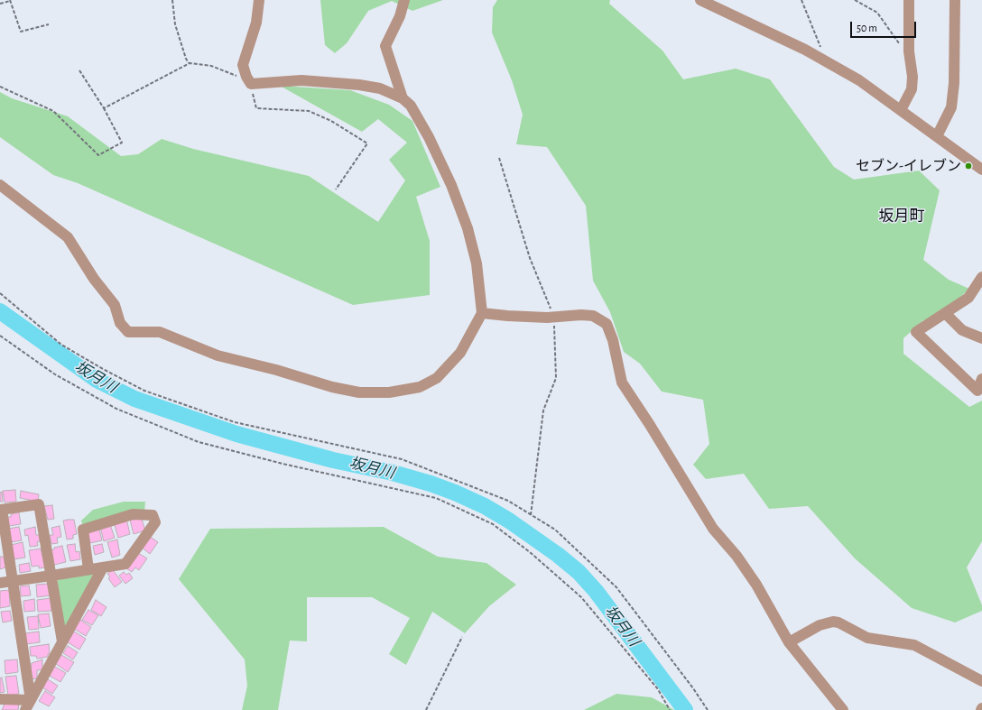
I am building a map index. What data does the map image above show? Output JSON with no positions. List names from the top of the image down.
{
  "districts": ["坂月町"],
  "water": ["坂月川"],
  "places": ["セブン-イレブン"],
  "scale_bar": "50 m"
}
